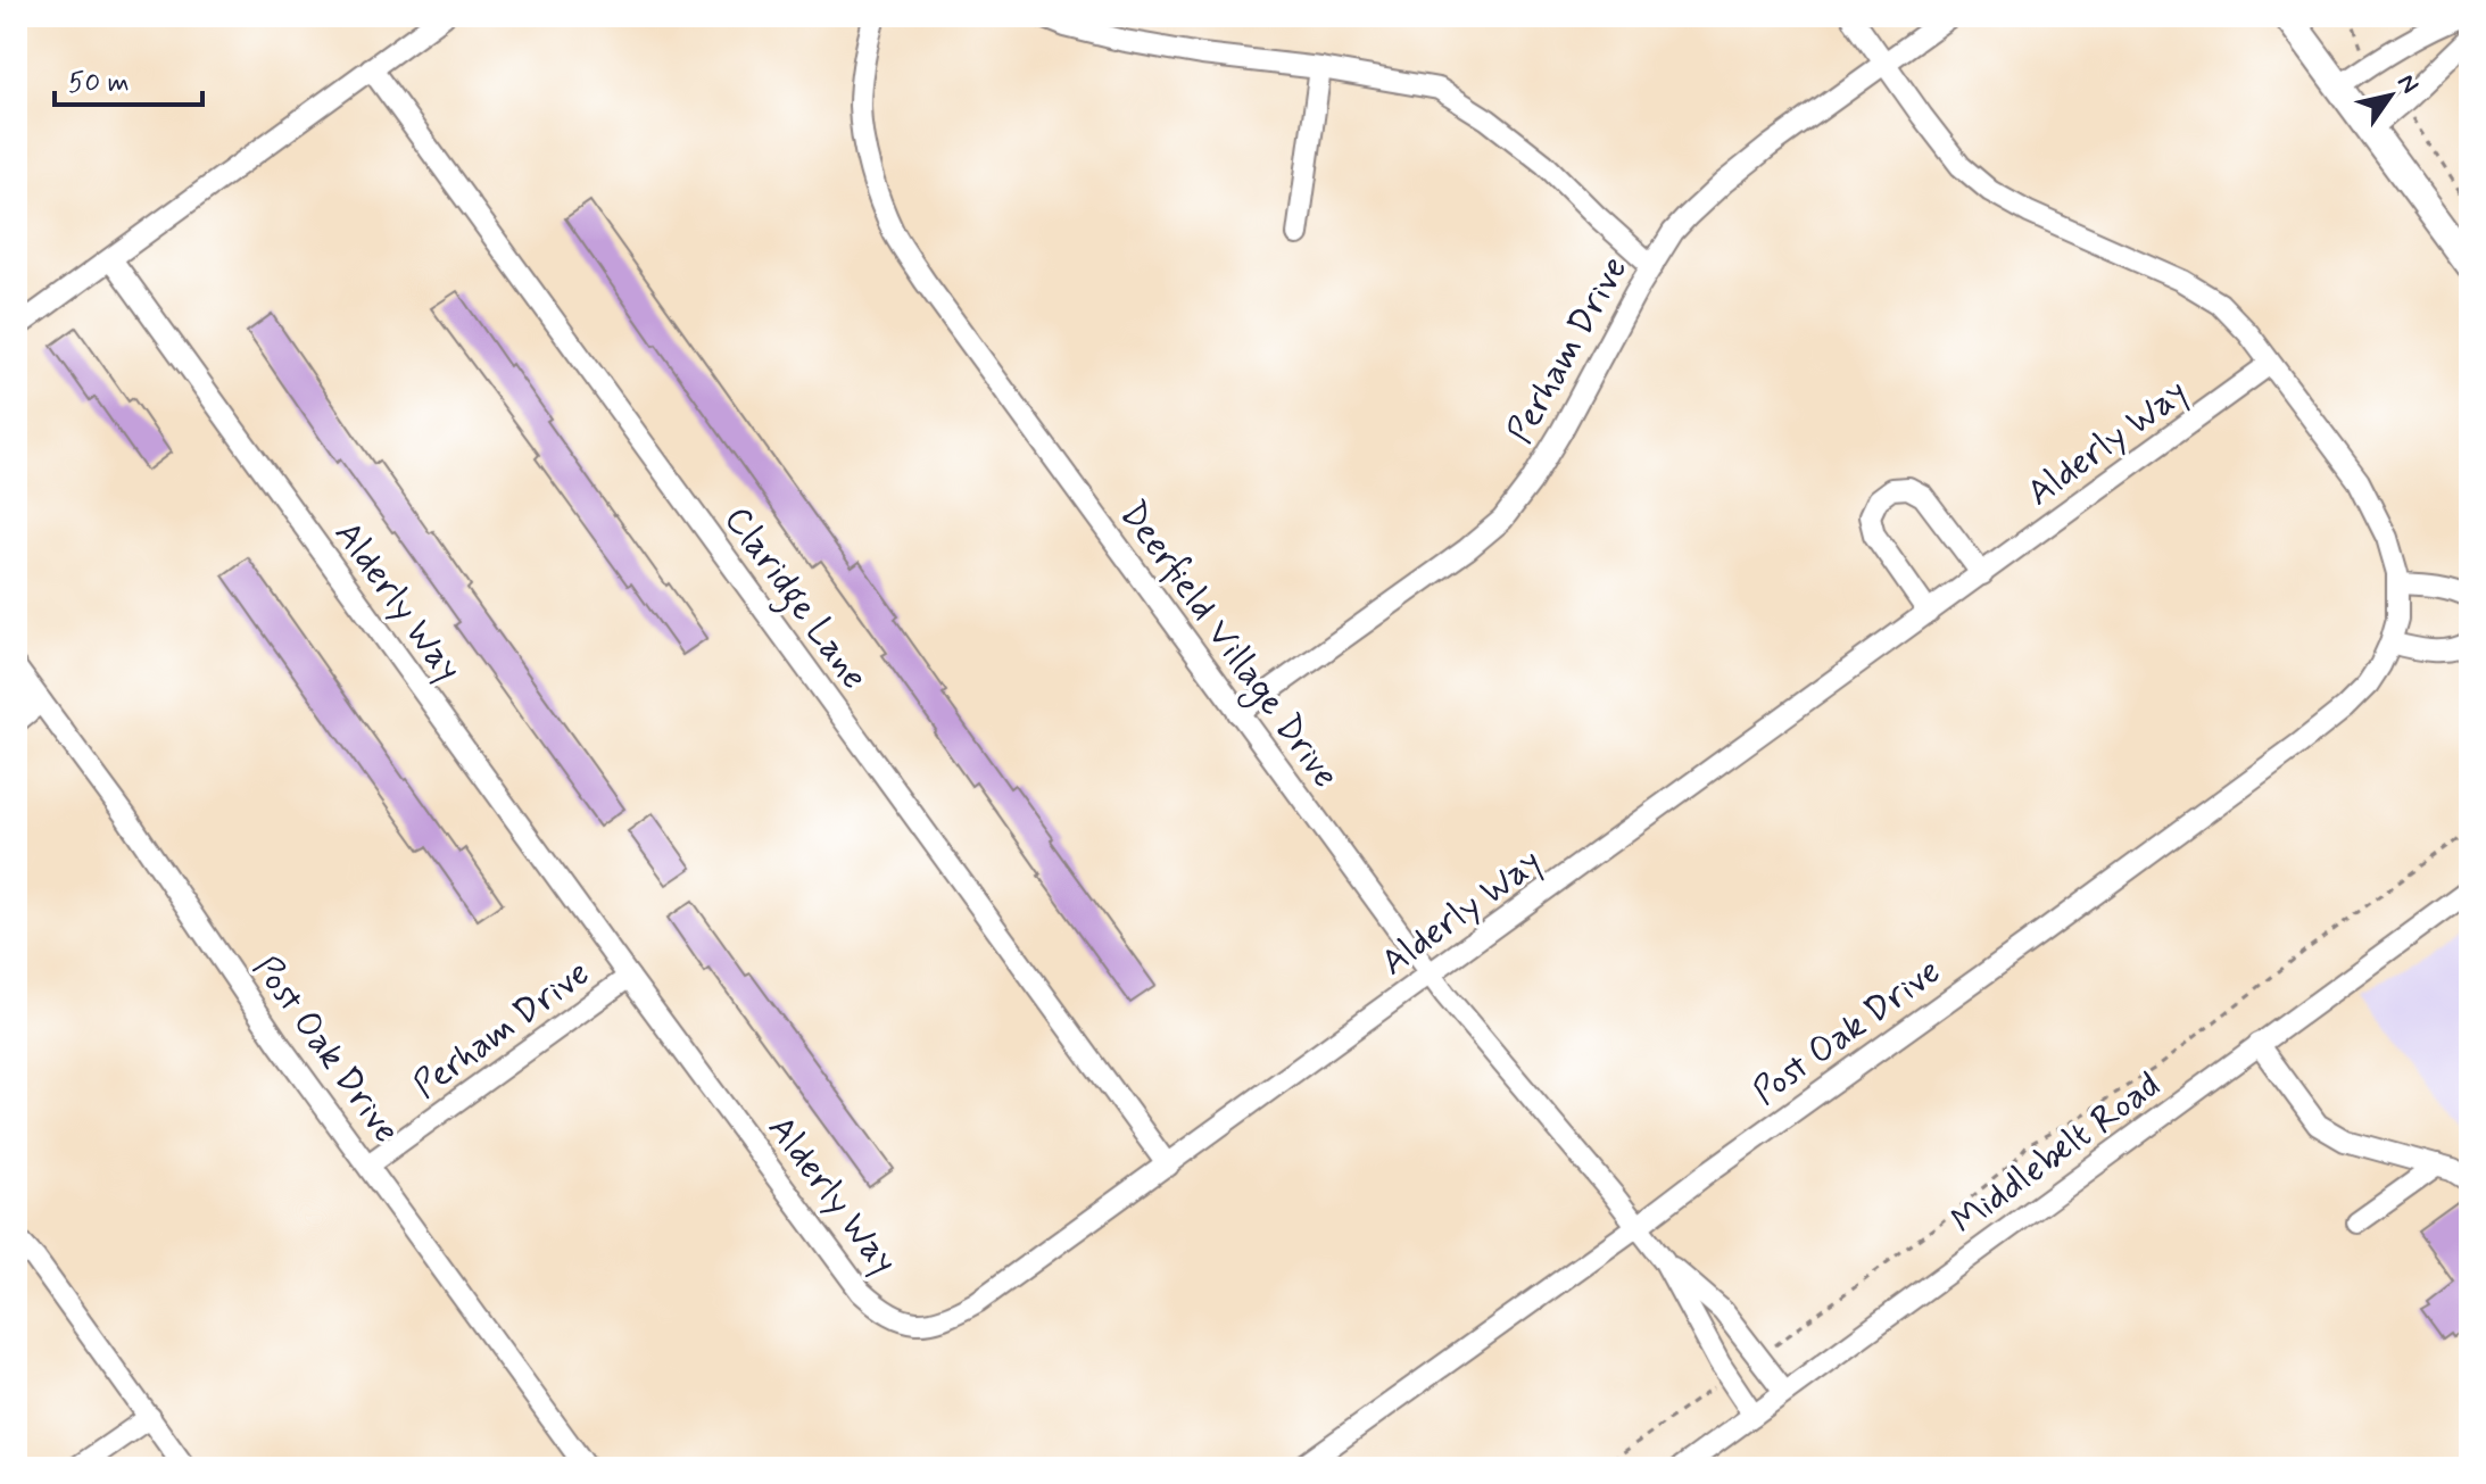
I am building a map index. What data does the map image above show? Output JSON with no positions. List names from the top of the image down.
{
  "streets": {
    "street": [
      "Perham Drive",
      "Alderly Way",
      "Claridge Lane",
      "Deerfield Village Drive",
      "Post Oak Drive",
      "Middlebelt Road"
    ]
  },
  "crossings": [
    ["Perham Drive", "Alderly Way"],
    ["Perham Drive", "Deerfield Village Drive"],
    ["Perham Drive", "Post Oak Drive"],
    ["Alderly Way", "Claridge Lane"],
    ["Alderly Way", "Deerfield Village Drive"],
    ["Alderly Way", "Post Oak Drive"],
    ["Deerfield Village Drive", "Post Oak Drive"],
    ["Deerfield Village Drive", "Middlebelt Road"]
  ],
  "scale_bar": "50 m",
  "north": "top right"
}
